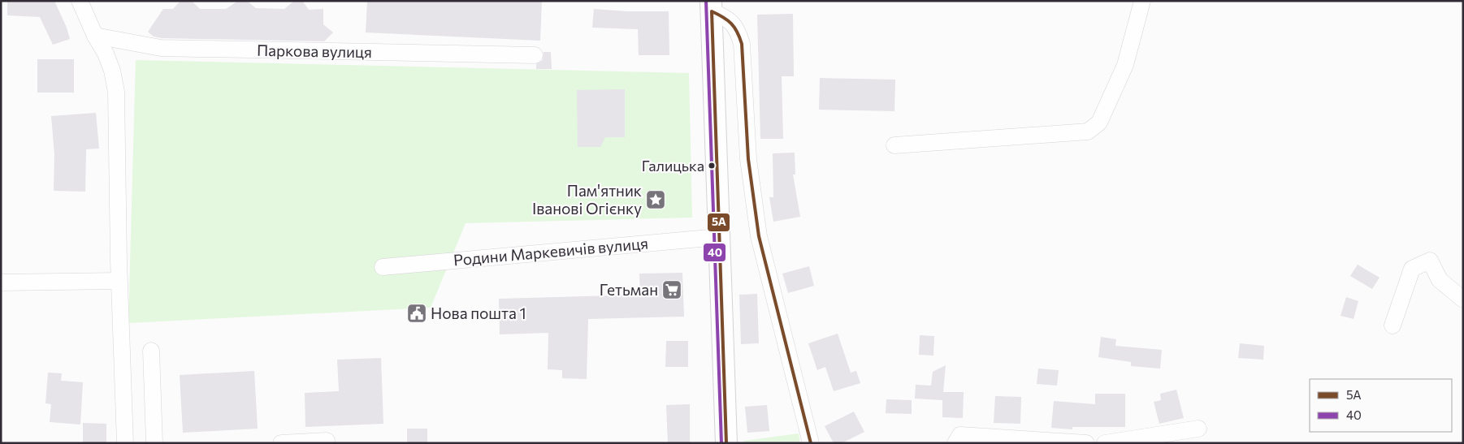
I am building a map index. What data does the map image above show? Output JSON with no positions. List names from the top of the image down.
{
  "streets": {
    "street": ["Паркова вулиця", "Родини Маркевичів вулиця"]
  },
  "places": {
    "other": ["Галицька"],
    "place": ["Пам'ятник Іванові Огієнку"],
    "supermarket": ["Гетьман"],
    "public building": ["Нова пошта 1"]
  },
  "lines": ["transit line 40", "transit line 5А"],
  "legend": ["5А", "40"]
}
